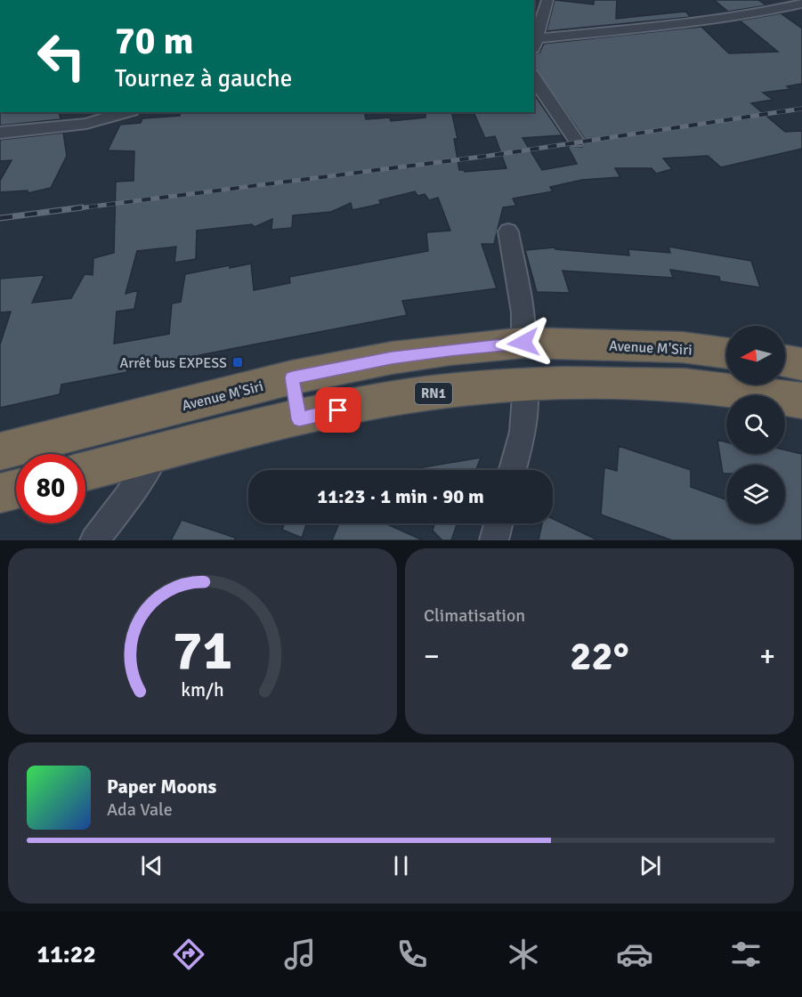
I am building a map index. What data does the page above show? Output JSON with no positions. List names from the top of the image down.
{
  "streets": {
    "highway": ["Avenue M'Siri", "RN1"]
  },
  "places": {
    "transit": ["Arrêt bus EXPESS"]
  },
  "north": "left",
  "page": {
    "turn": ["70 m", "Tournez à gauche"],
    "limit": "80",
    "trip": "11:23 · 1 min · 90 m",
    "tile": "Climatisation",
    "heat": ["−", "22°", "+"],
    "song": ["Paper Moons", "Ada Vale"],
    "tabs": "11:22",
    "gauge": ["71", "km/h"]
  }
}
